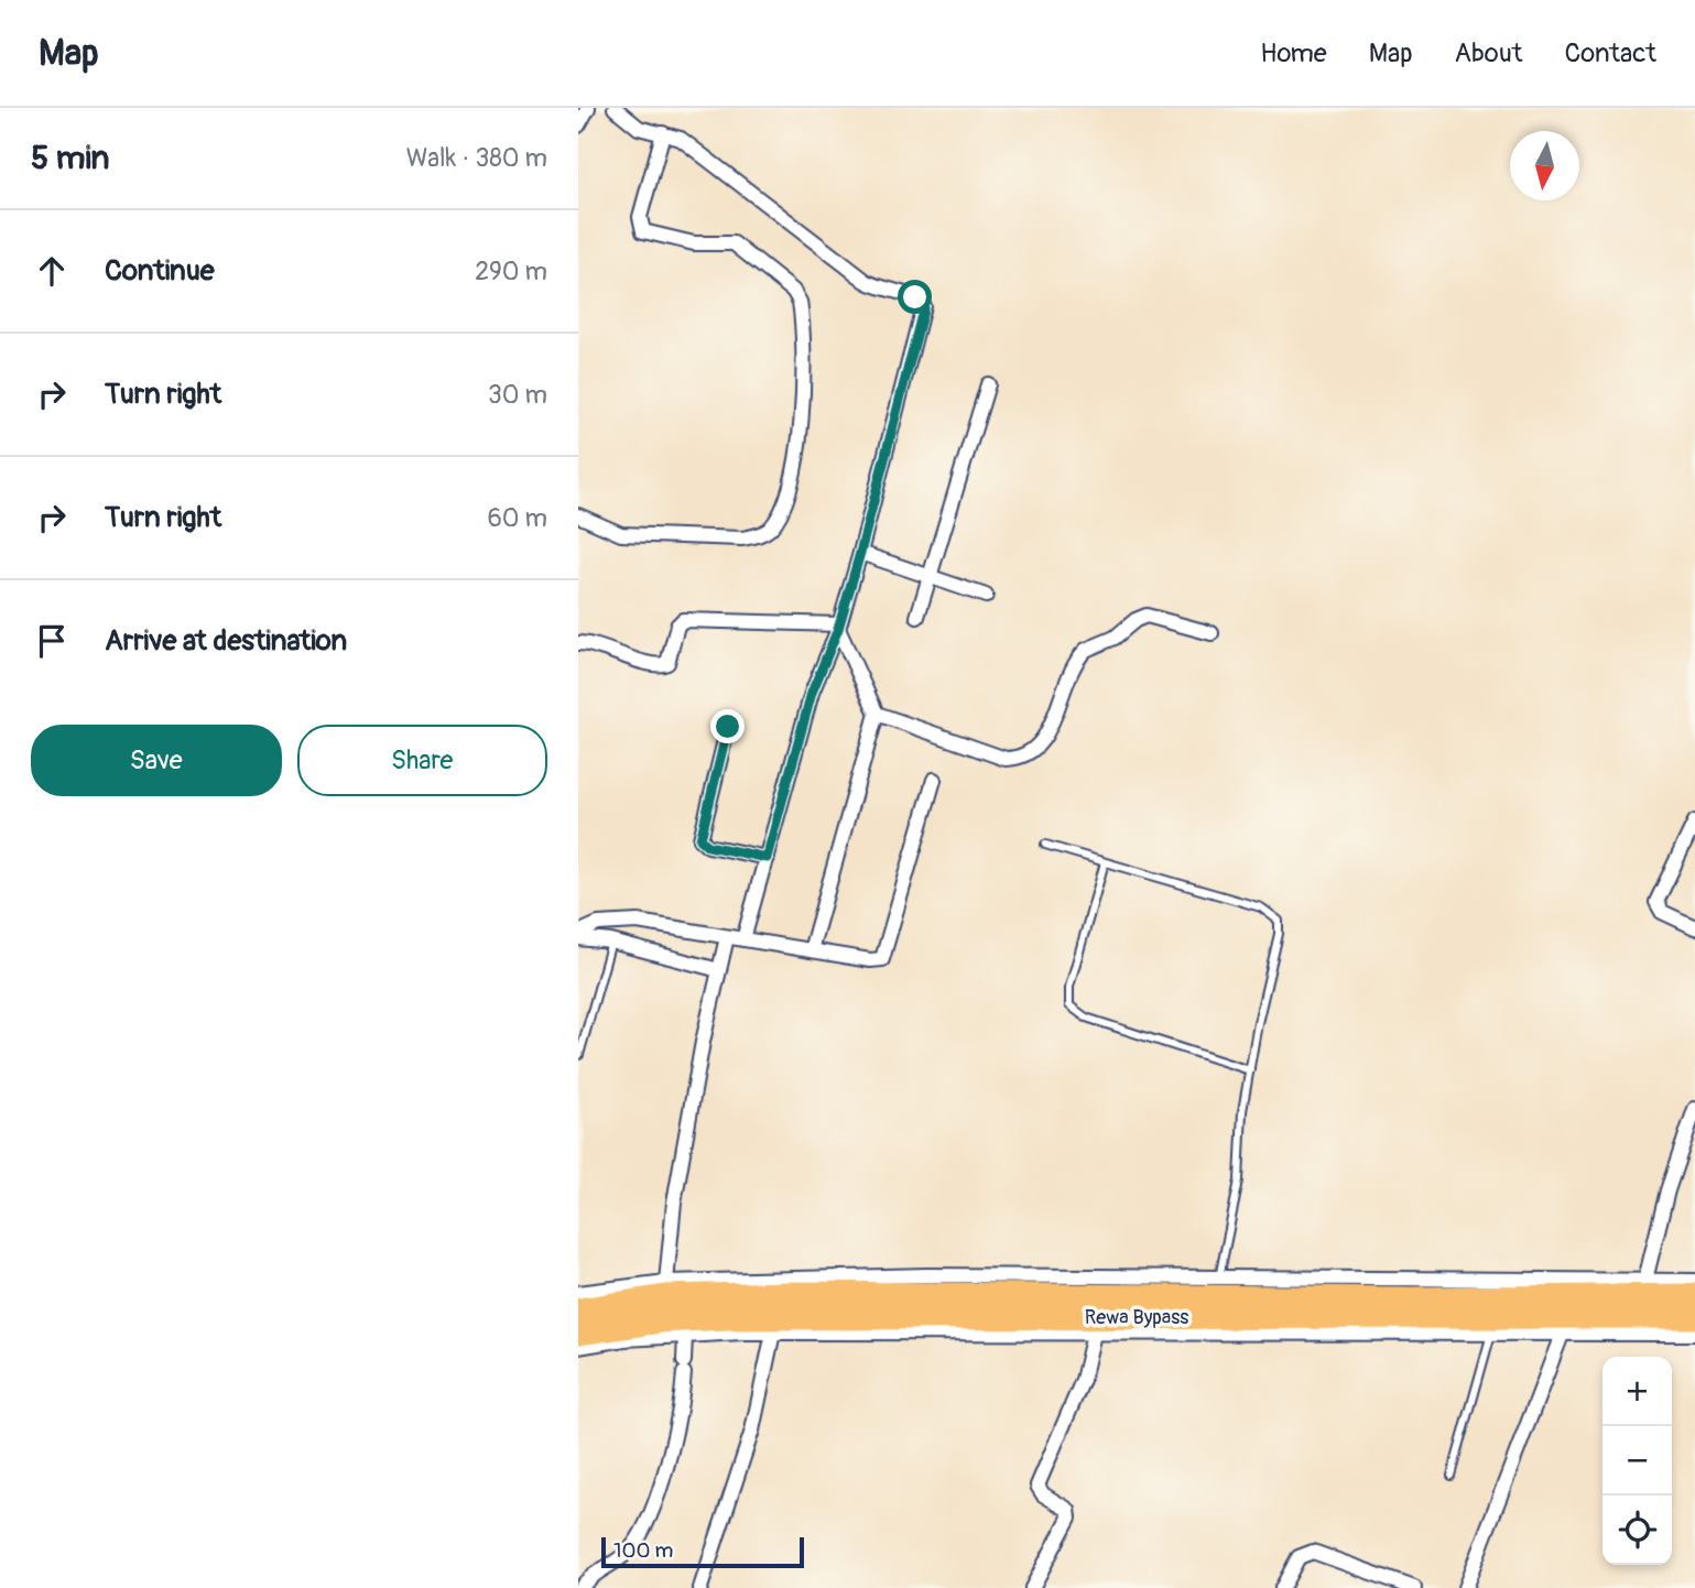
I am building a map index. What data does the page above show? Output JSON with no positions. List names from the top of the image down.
{
  "streets": {
    "highway": ["Rewa Bypass"]
  },
  "scale_bar": "100 m",
  "north": "bottom",
  "page": {
    "header": "Map",
    "nav": [
      "Home",
      "Map",
      "About",
      "Contact"
    ],
    "heading": ["5 min", "Walk · 380 m"],
    "list": [
      ["Continue", "290 m"],
      ["Turn right", "30 m"],
      ["Turn right", "60 m"],
      "Arrive at destination"
    ],
    "buttons": ["Save", "Share"],
    "map_buttons": ["+", "−"],
    "scale": "100 m"
  }
}
